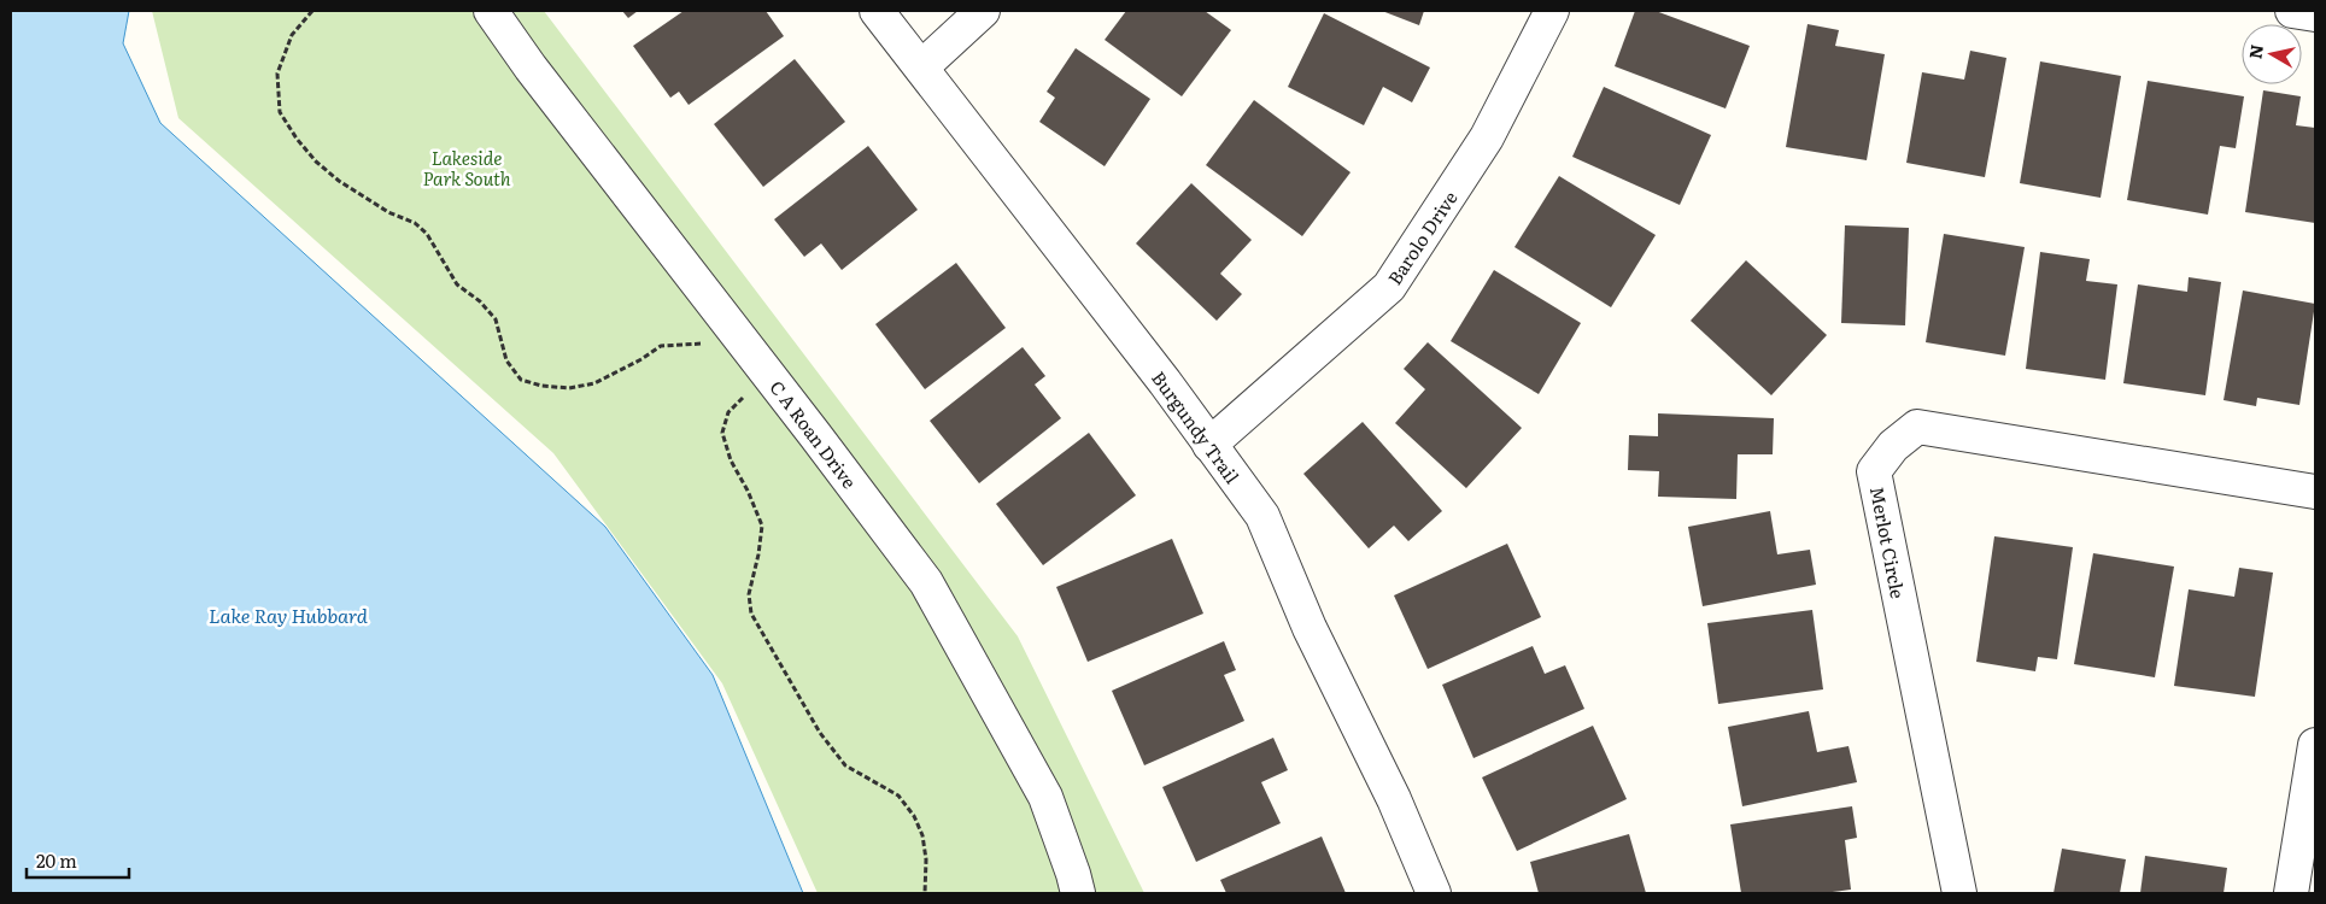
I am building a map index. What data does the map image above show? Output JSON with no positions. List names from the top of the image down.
{
  "streets": {
    "street": [
      "Barolo Drive",
      "Burgundy Trail",
      "C A Roan Drive",
      "Merlot Circle"
    ]
  },
  "crossings": [
    ["Barolo Drive", "Burgundy Trail"]
  ],
  "water": ["Lake Ray Hubbard"],
  "parks": ["Lakeside Park South"],
  "scale_bar": "20 m",
  "north": "left"
}
